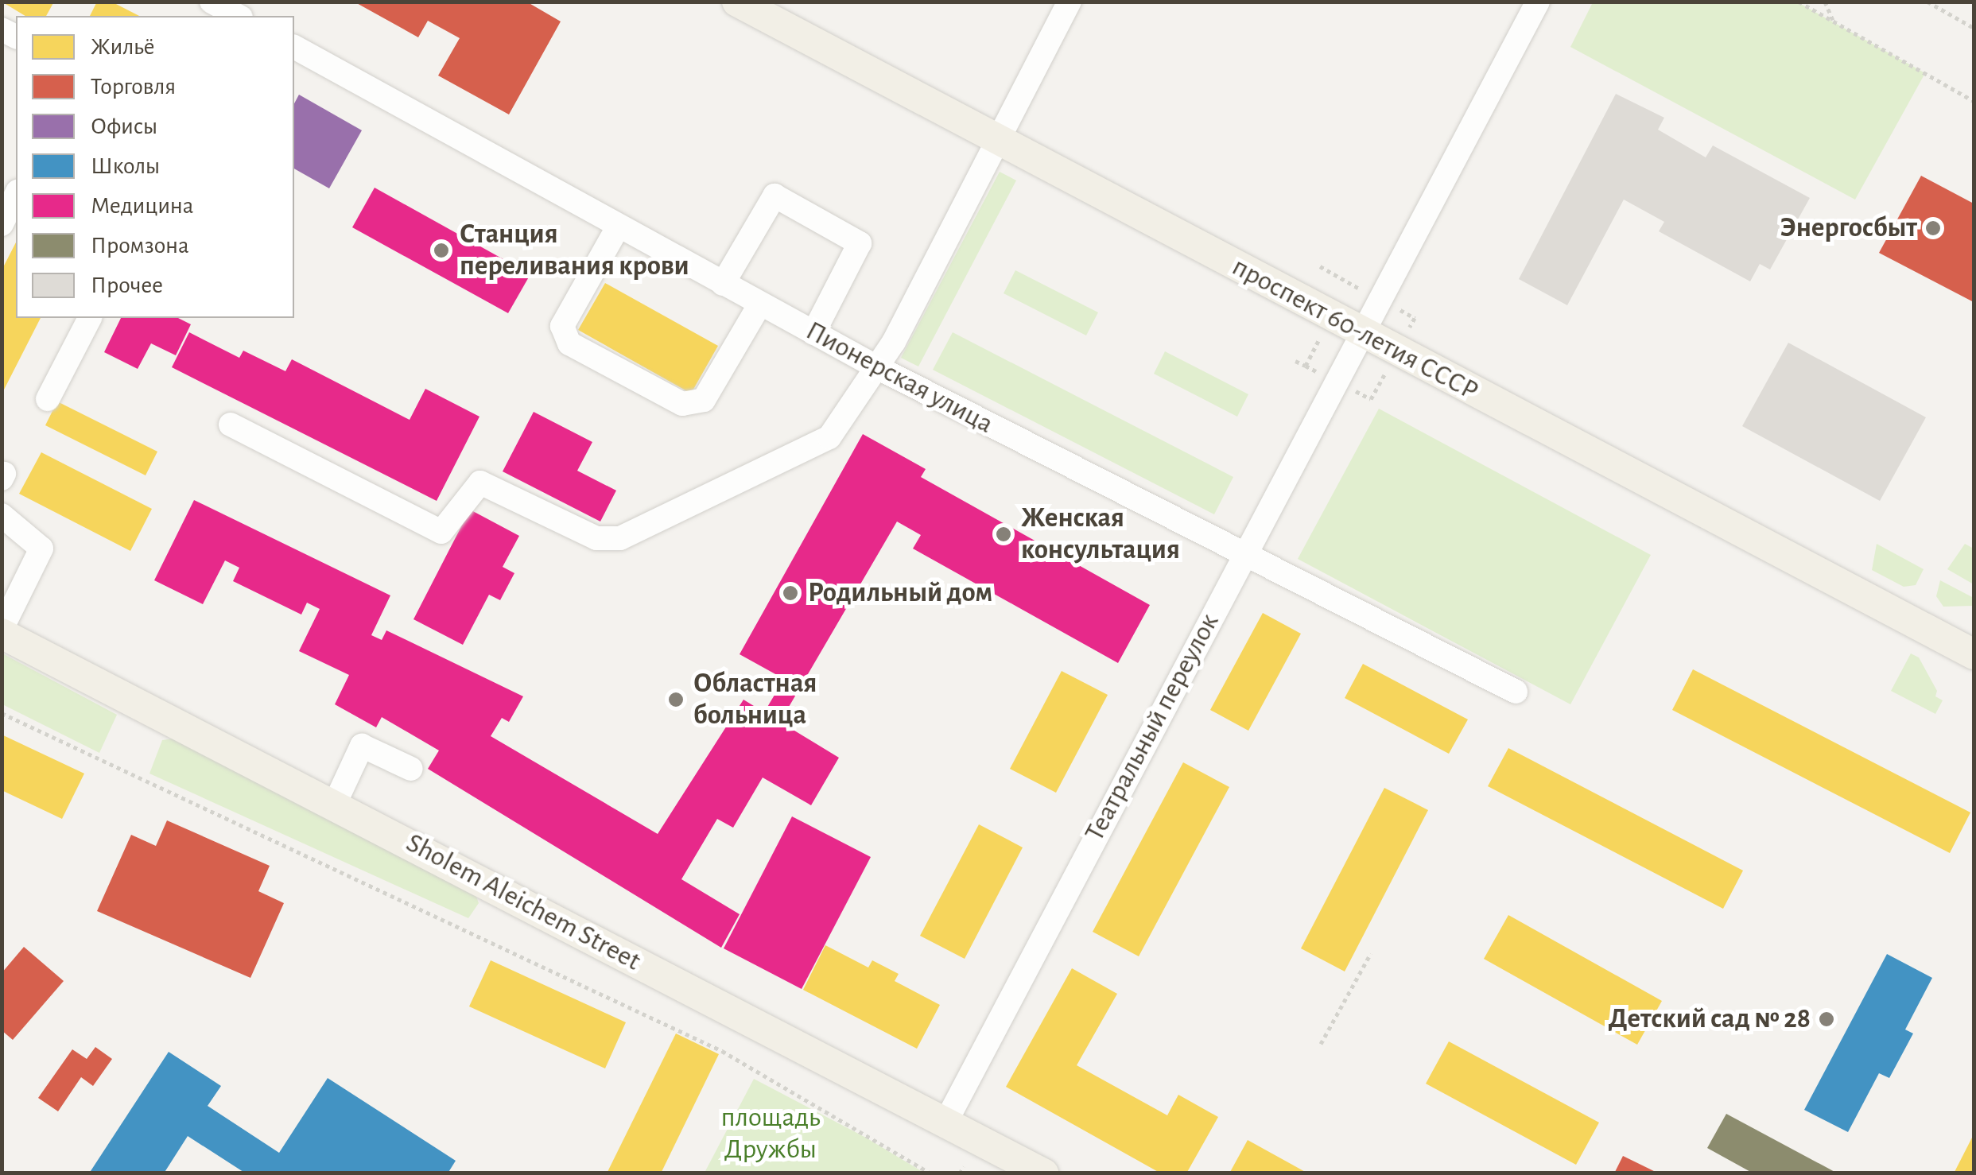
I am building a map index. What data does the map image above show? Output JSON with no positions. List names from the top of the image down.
{
  "streets": {
    "main road": ["проспект 60-летия СССР", "Sholem Aleichem Street"],
    "street": ["Пионерская улица", "Театральный переулок"]
  },
  "crossings": [
    ["проспект 60-летия СССР", "Театральный переулок"],
    ["Пионерская улица", "Театральный переулок"],
    ["Театральный переулок", "Sholem Aleichem Street"]
  ],
  "parks": ["площадь Дружбы"],
  "places": [
    "Энергосбыт",
    "Станция переливания крови",
    "Женская консультация",
    "Родильный дом",
    "Областная больница",
    "Детский сад № 28"
  ],
  "legend": [
    "Жильё",
    "Торговля",
    "Офисы",
    "Школы",
    "Медицина",
    "Промзона",
    "Прочее"
  ]
}
